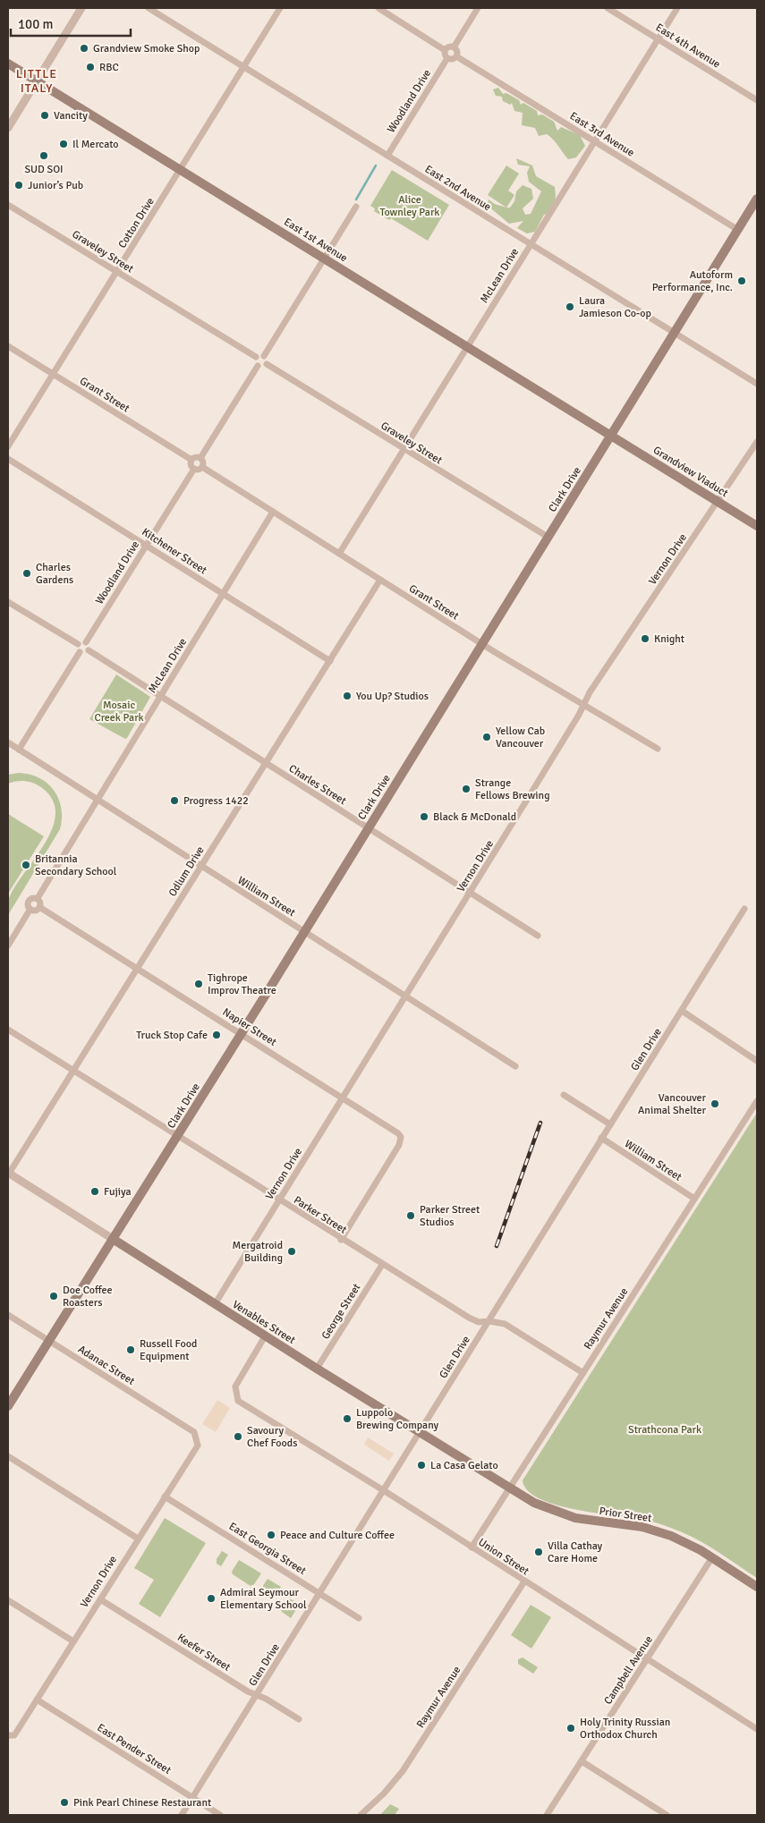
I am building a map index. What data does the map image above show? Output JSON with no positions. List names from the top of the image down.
{
  "streets": {
    "main road": [
      "East 1st Avenue",
      "Grandview Viaduct",
      "Clark Drive",
      "Venables Street",
      "Prior Street"
    ],
    "street": [
      "East 4th Avenue",
      "Woodland Drive",
      "East 3rd Avenue",
      "East 2nd Avenue",
      "Cotton Drive",
      "Graveley Street",
      "McLean Drive",
      "Grant Street",
      "Kitchener Street",
      "Vernon Drive",
      "Charles Street",
      "Odlum Drive",
      "William Street",
      "Napier Street",
      "Glen Drive",
      "Parker Street",
      "George Street",
      "Raymur Avenue",
      "Adanac Street",
      "East Georgia Street",
      "Union Street",
      "Keefer Street",
      "Campbell Avenue",
      "East Pender Street"
    ]
  },
  "crossings": [
    ["East 4th Avenue", "McLean Drive"],
    ["Woodland Drive", "East 3rd Avenue"],
    ["Woodland Drive", "East 2nd Avenue"],
    ["Woodland Drive", "Grant Street"],
    ["Woodland Drive", "Kitchener Street"],
    ["Woodland Drive", "Charles Street"],
    ["East 3rd Avenue", "McLean Drive"],
    ["East 3rd Avenue", "Clark Drive"],
    ["East 2nd Avenue", "Cotton Drive"],
    ["East 2nd Avenue", "McLean Drive"],
    ["East 2nd Avenue", "Clark Drive"],
    ["Cotton Drive", "East 1st Avenue"],
    ["Cotton Drive", "Graveley Street"],
    ["Cotton Drive", "Grant Street"],
    ["East 1st Avenue", "McLean Drive"],
    ["East 1st Avenue", "Grandview Viaduct"],
    ["East 1st Avenue", "Clark Drive"],
    ["Graveley Street", "McLean Drive"],
    ["Graveley Street", "Clark Drive"],
    ["McLean Drive", "Grant Street"],
    ["McLean Drive", "Kitchener Street"],
    ["McLean Drive", "Charles Street"],
    ["McLean Drive", "William Street"],
    ["McLean Drive", "Napier Street"],
    ["Grant Street", "Clark Drive"],
    ["Grant Street", "Vernon Drive"],
    ["Grant Street", "Odlum Drive"],
    ["Grandview Viaduct", "Clark Drive"],
    ["Clark Drive", "Charles Street"],
    ["Clark Drive", "William Street"],
    ["Clark Drive", "Napier Street"],
    ["Clark Drive", "Parker Street"],
    ["Clark Drive", "Venables Street"],
    ["Clark Drive", "Adanac Street"],
    ["Kitchener Street", "Odlum Drive"],
    ["Vernon Drive", "Charles Street"],
    ["Vernon Drive", "William Street"],
    ["Vernon Drive", "Napier Street"],
    ["Vernon Drive", "Parker Street"],
    ["Vernon Drive", "Venables Street"],
    ["Vernon Drive", "Adanac Street"],
    ["Vernon Drive", "East Georgia Street"],
    ["Vernon Drive", "Keefer Street"],
    ["Vernon Drive", "East Pender Street"],
    ["Charles Street", "Odlum Drive"],
    ["Odlum Drive", "William Street"],
    ["Odlum Drive", "Napier Street"],
    ["Odlum Drive", "Parker Street"],
    ["Odlum Drive", "Venables Street"],
    ["William Street", "Glen Drive"],
    ["William Street", "Raymur Avenue"],
    ["Napier Street", "Parker Street"],
    ["Glen Drive", "Parker Street"],
    ["Glen Drive", "Venables Street"],
    ["Glen Drive", "East Georgia Street"],
    ["Glen Drive", "Union Street"],
    ["Glen Drive", "Keefer Street"],
    ["Glen Drive", "East Pender Street"],
    ["Parker Street", "George Street"],
    ["Parker Street", "Raymur Avenue"],
    ["George Street", "Venables Street"],
    ["Raymur Avenue", "Venables Street"],
    ["Raymur Avenue", "Prior Street"],
    ["Raymur Avenue", "Union Street"],
    ["Venables Street", "Prior Street"],
    ["Venables Street", "Union Street"],
    ["Prior Street", "Campbell Avenue"],
    ["Union Street", "Campbell Avenue"]
  ],
  "districts": ["LITTLE ITALY"],
  "parks": ["Alice Townley Park", "Mosaic Creek Park", "Strathcona Park"],
  "places": [
    "Grandview Smoke Shop",
    "RBC",
    "Vancity",
    "Il Mercato",
    "SUD SOI",
    "Junior’s Pub",
    "Autoform Performance, Inc.",
    "Laura Jamieson Co-op",
    "Charles Gardens",
    "Knight",
    "You Up? Studios",
    "Yellow Cab Vancouver",
    "Strange Fellows Brewing",
    "Progress 1422",
    "Black & McDonald",
    "Britannia Secondary School",
    "Tighrope Improv Theatre",
    "Truck Stop Cafe",
    "Vancouver Animal Shelter",
    "Fujiya",
    "Parker Street Studios",
    "Mergatroid Building",
    "Doe Coffee Roasters",
    "Russell Food Equipment",
    "Luppolo Brewing Company",
    "Savoury Chef Foods",
    "La Casa Gelato",
    "Peace and Culture Coffee",
    "Villa Cathay Care Home",
    "Admiral Seymour Elementary School",
    "Holy Trinity Russian Orthodox Church",
    "Pink Pearl Chinese Restaurant"
  ],
  "scale_bar": "100 m"
}
